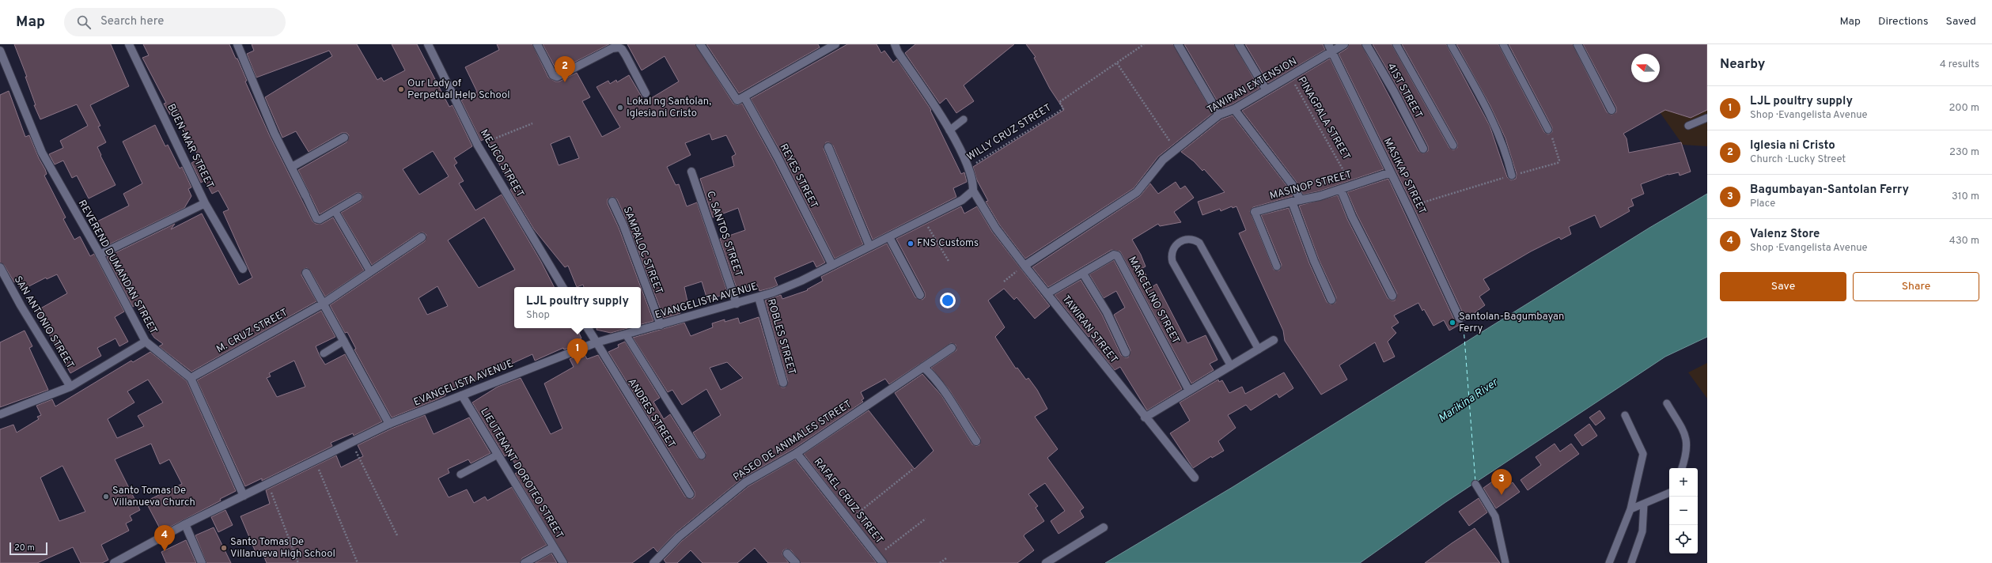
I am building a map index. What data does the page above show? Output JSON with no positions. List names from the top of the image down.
{
  "streets": {
    "street": [
      "TAWIRAN EXTENSION",
      "41ST STREET",
      "BUEN-MAR STREET",
      "MEJICO STREET",
      "REYES STREET",
      "MASIKAP STREET",
      "MASINOP STREET",
      "C. SANTOS STREET",
      "SAMPALOC STREET",
      "REVEREND DUMANDAN STREET",
      "MARCELINO STREET",
      "EVANGELISTA AVENUE",
      "SAN ANTONIO STREET",
      "TAWIRAN STREET",
      "M. CRUZ STREET",
      "ROBLES STREET",
      "ANDRES STREET",
      "PASEO DE ANIMALES STREET",
      "LIEUTENANT DOROTEO STREET",
      "RAFAEL CRUZ STREET"
    ],
    "path": ["PINAGPALA STREET", "WILLY CRUZ STREET"]
  },
  "crossings": [
    ["TAWIRAN EXTENSION", "PINAGPALA STREET"],
    ["TAWIRAN EXTENSION", "MASIKAP STREET"],
    ["TAWIRAN EXTENSION", "TAWIRAN STREET"],
    ["PINAGPALA STREET", "MASINOP STREET"],
    ["BUEN-MAR STREET", "REVEREND DUMANDAN STREET"],
    ["REYES STREET", "EVANGELISTA AVENUE"],
    ["MASIKAP STREET", "MASINOP STREET"],
    ["C. SANTOS STREET", "EVANGELISTA AVENUE"],
    ["SAMPALOC STREET", "EVANGELISTA AVENUE"],
    ["REVEREND DUMANDAN STREET", "EVANGELISTA AVENUE"],
    ["REVEREND DUMANDAN STREET", "M. CRUZ STREET"],
    ["MARCELINO STREET", "TAWIRAN STREET"],
    ["EVANGELISTA AVENUE", "TAWIRAN STREET"],
    ["EVANGELISTA AVENUE", "ROBLES STREET"],
    ["EVANGELISTA AVENUE", "ANDRES STREET"],
    ["EVANGELISTA AVENUE", "LIEUTENANT DOROTEO STREET"],
    ["PASEO DE ANIMALES STREET", "RAFAEL CRUZ STREET"]
  ],
  "water": ["Marikina River"],
  "places": [
    "Our Lady of Perpetual Help School",
    "Lokal ng Santolan, Iglesia ni Cristo",
    "FNS Customs",
    "Santolan-Bagumbayan Ferry",
    "Santo Tomas De Villanueva Church",
    "Santo Tomas De Villanueva High School"
  ],
  "scale_bar": "20 m",
  "north": "left",
  "page": {
    "header": "Map",
    "search": "Search here",
    "nav": ["Map", "Directions", "Saved"],
    "heading": ["Nearby", "4 results"],
    "pins": [
      "2",
      "1",
      "3",
      "4"
    ],
    "list": [
      {
        "mark": "1",
        "name": "LJL poultry supply",
        "note": "Shop · Evangelista Avenue",
        "value": "200 m"
      },
      {
        "mark": "2",
        "name": "Iglesia ni Cristo",
        "note": "Church · Lucky Street",
        "value": "230 m"
      },
      {
        "mark": "3",
        "name": "Bagumbayan-Santolan Ferry",
        "note": "Place",
        "value": "310 m"
      },
      {
        "mark": "4",
        "name": "Valenz Store",
        "note": "Shop · Evangelista Avenue",
        "value": "430 m"
      }
    ],
    "buttons": ["Save", "Share"],
    "popup": ["LJL poultry supply", "Shop"],
    "map_buttons": ["+", "−"],
    "scale": "20 m"
  }
}
